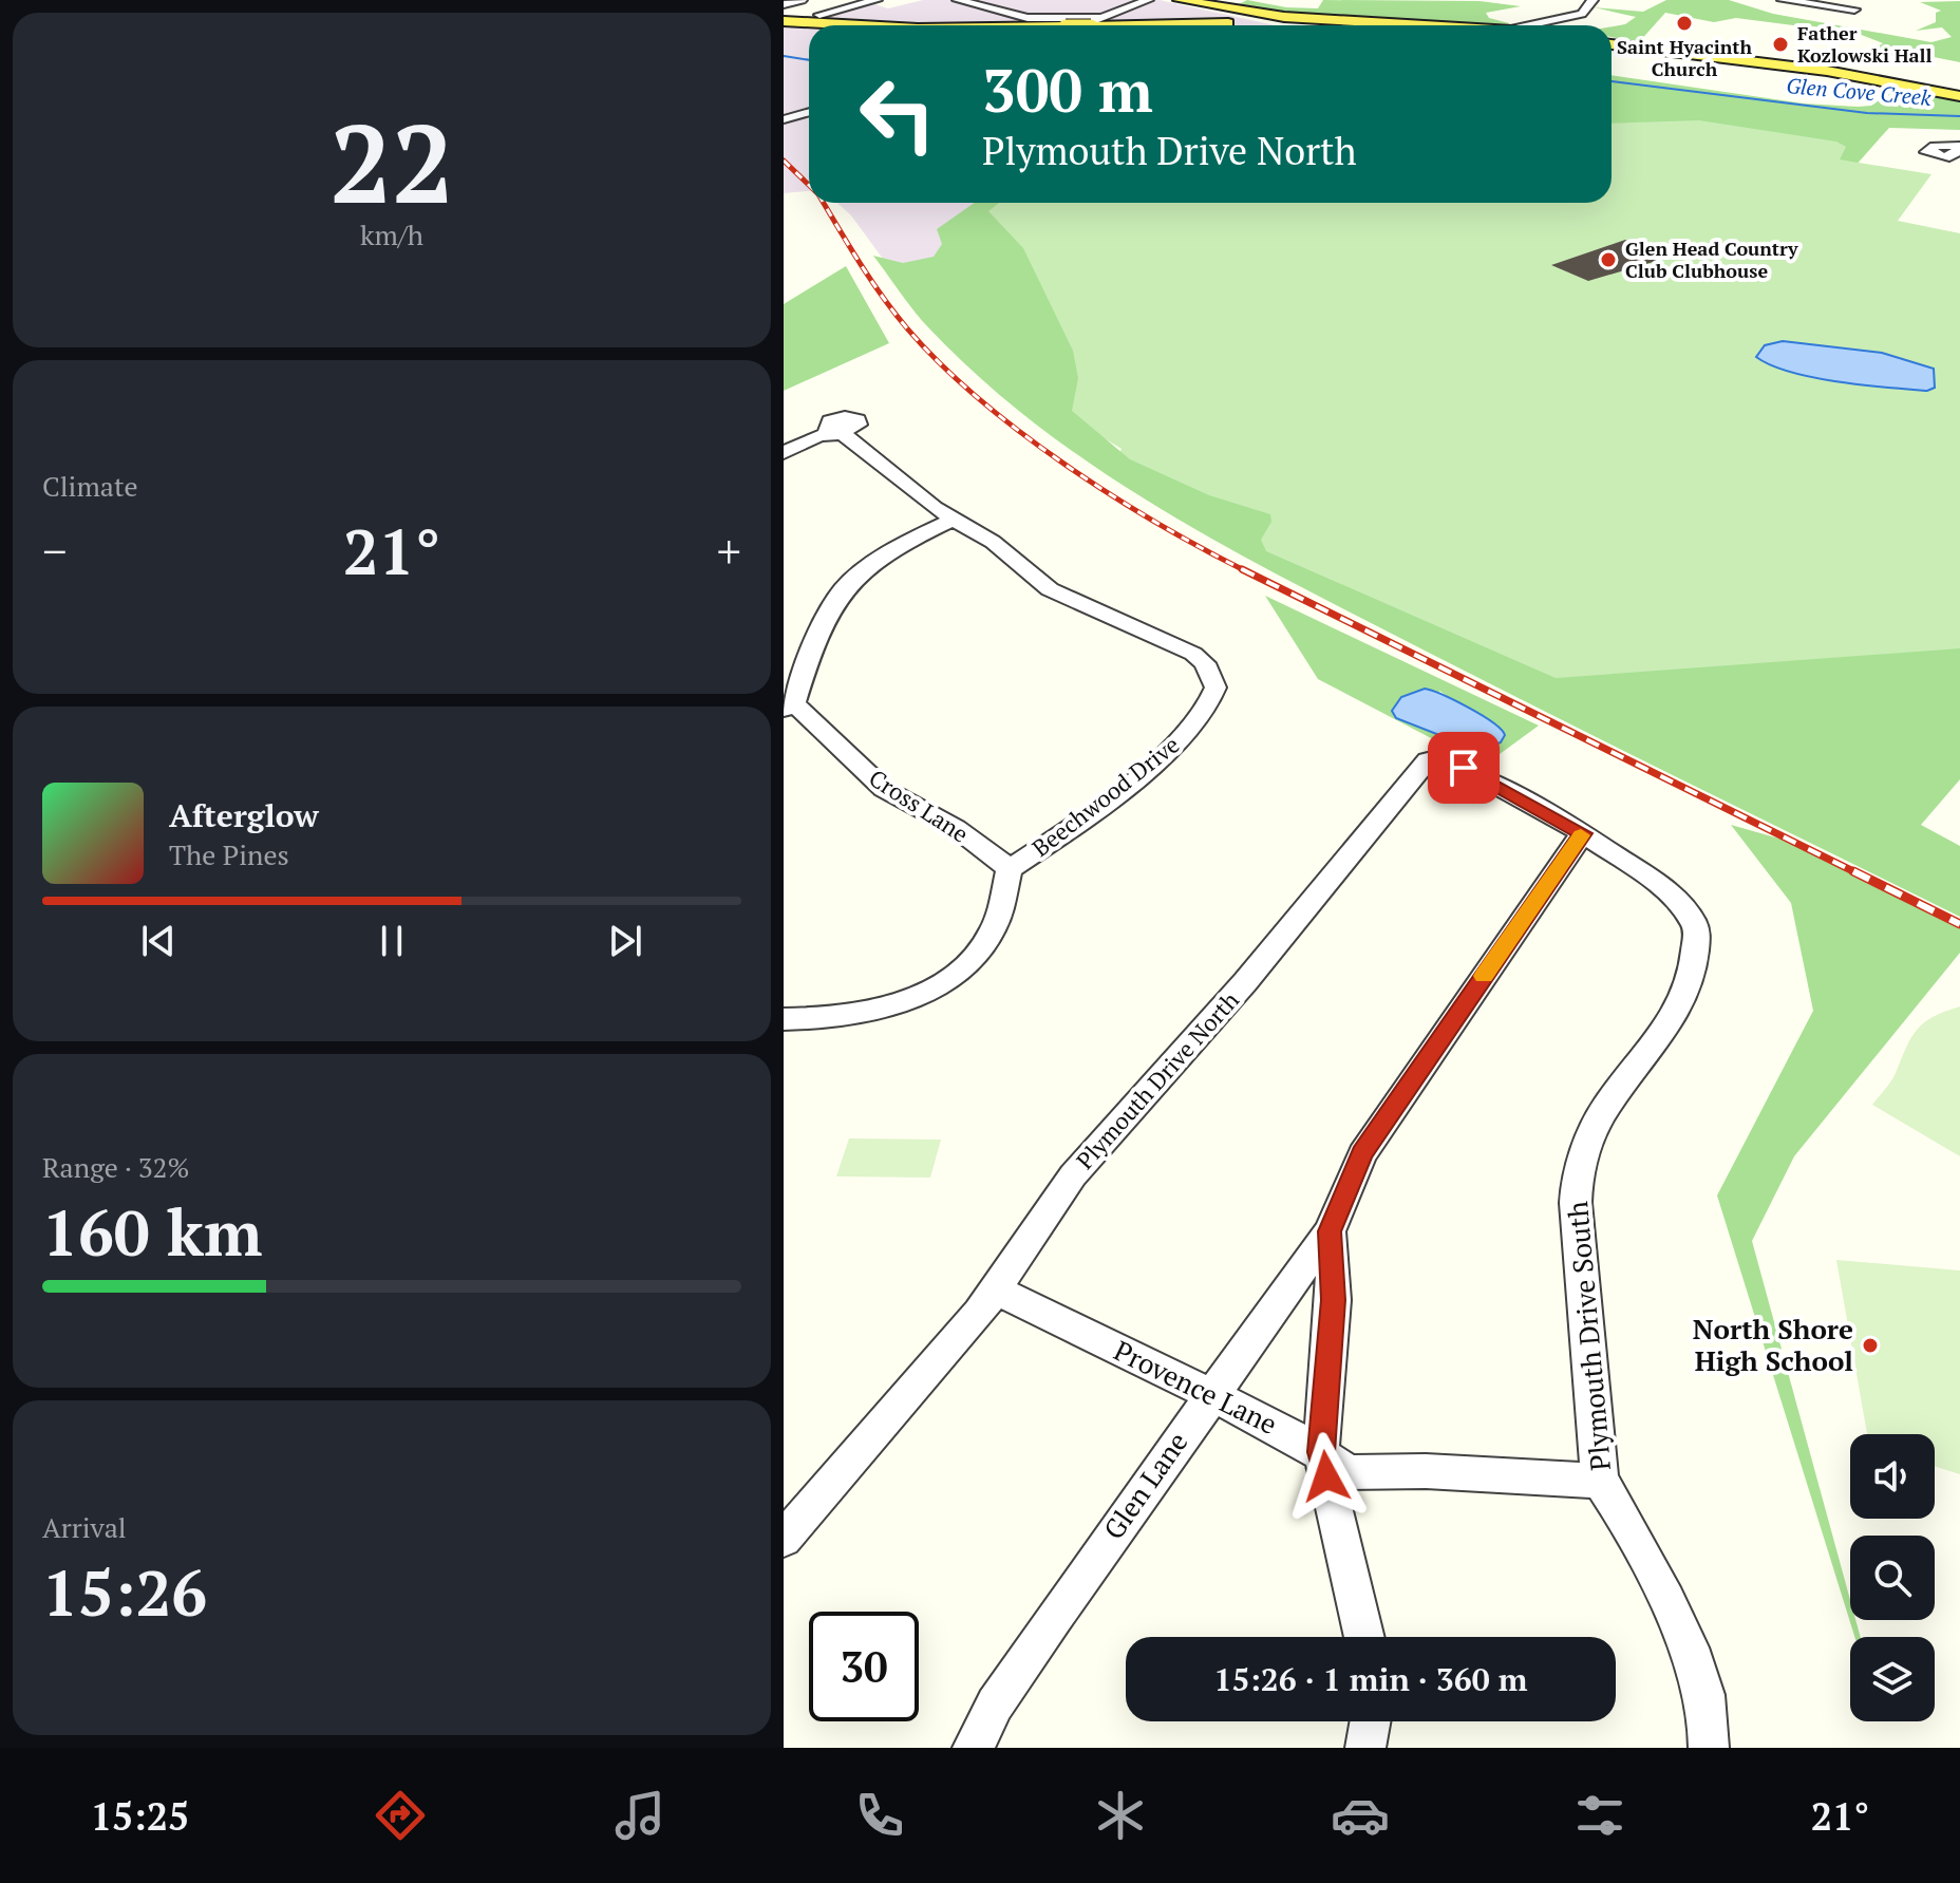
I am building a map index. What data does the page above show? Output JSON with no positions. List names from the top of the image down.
{
  "streets": {
    "street": [
      "Beechwood Drive",
      "Cross Lane",
      "Plymouth Drive North",
      "Plymouth Drive South",
      "Provence Lane",
      "Glen Lane"
    ]
  },
  "crossings": [
    ["Beechwood Drive", "Cross Lane"],
    ["Plymouth Drive North", "Plymouth Drive South"],
    ["Plymouth Drive North", "Provence Lane"],
    ["Plymouth Drive South", "Provence Lane"],
    ["Provence Lane", "Glen Lane"]
  ],
  "water": ["Glen Cove Creek"],
  "places": [
    "Saint Hyacinth Church",
    "Father Kozlowski Hall",
    "Glen Head Country Club Clubhouse",
    "North Shore High School"
  ],
  "page": {
    "tile": [
      ["22", "km/h"],
      "Climate",
      ["Range · 32%", "160 km"],
      ["Arrival", "15:26"]
    ],
    "turn": ["300 m", "Plymouth Drive North"],
    "heat": ["−", "21°", "+"],
    "song": ["Afterglow", "The Pines"],
    "limit": "30",
    "trip": "15:26 · 1 min · 360 m",
    "tabs": ["15:25", "21°"]
  }
}
